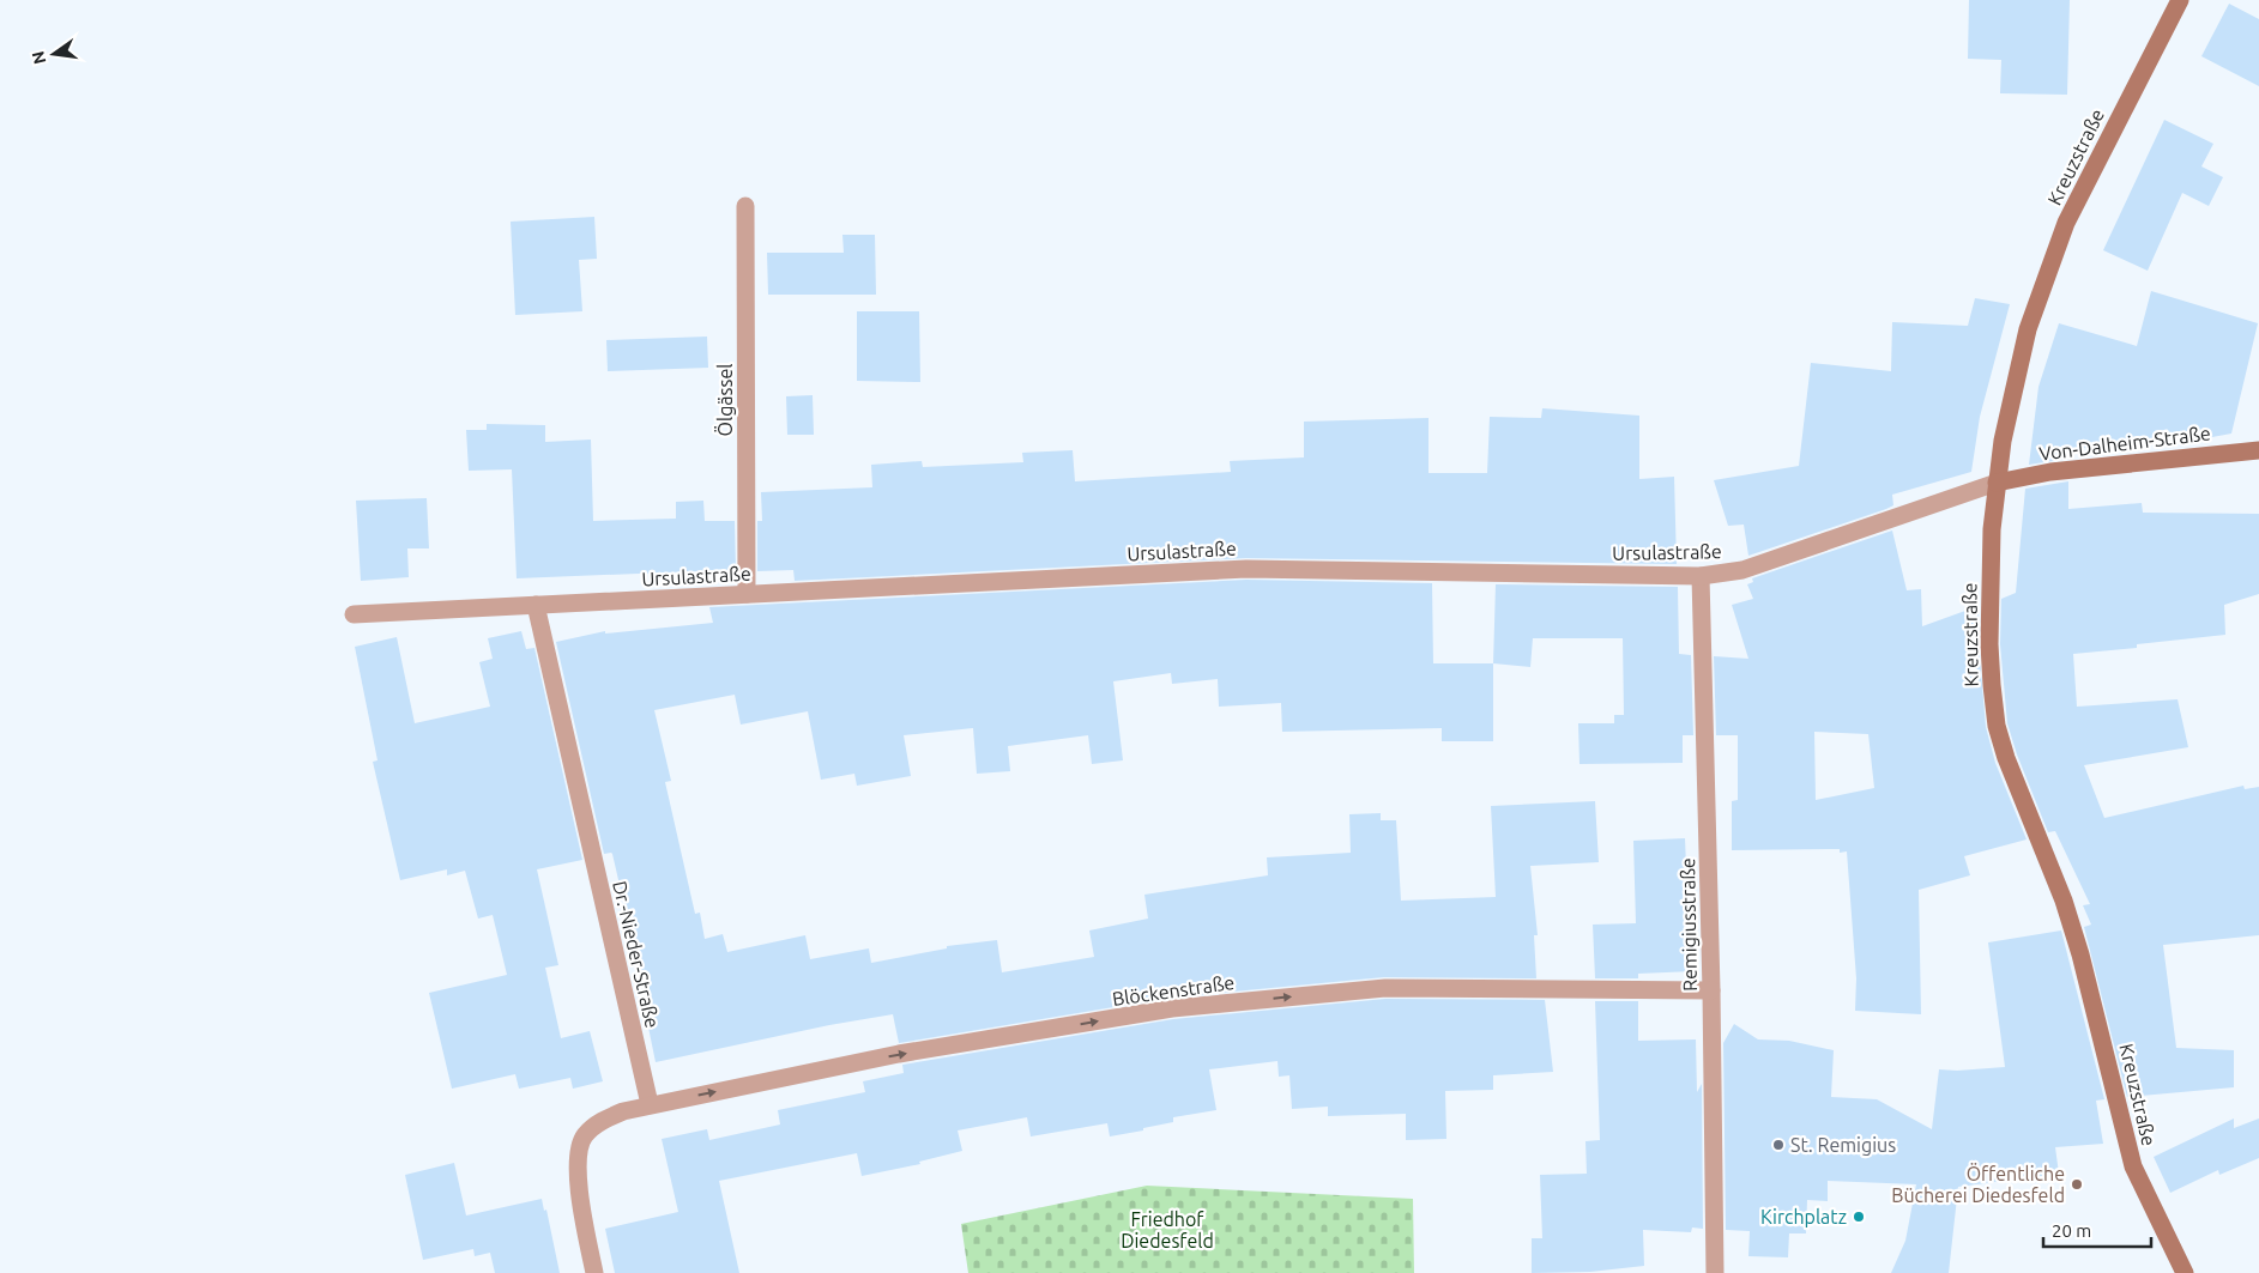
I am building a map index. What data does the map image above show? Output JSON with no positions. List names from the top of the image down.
{
  "streets": {
    "street": [
      "Kreuzstraße",
      "Ölgässel",
      "Von-Dalheim-Straße",
      "Ursulastraße",
      "Remigiusstraße",
      "Dr.-Nieder-Straße",
      "Blöckenstraße"
    ]
  },
  "crossings": [
    ["Kreuzstraße", "Von-Dalheim-Straße"],
    ["Kreuzstraße", "Ursulastraße"],
    ["Ölgässel", "Ursulastraße"],
    ["Von-Dalheim-Straße", "Ursulastraße"],
    ["Ursulastraße", "Remigiusstraße"],
    ["Ursulastraße", "Dr.-Nieder-Straße"],
    ["Remigiusstraße", "Blöckenstraße"],
    ["Dr.-Nieder-Straße", "Blöckenstraße"]
  ],
  "one_way": ["Blöckenstraße"],
  "parks": ["Friedhof Diedesfeld"],
  "places": ["St. Remigius", "Öffentliche Bücherei Diedesfeld", "Kirchplatz"],
  "scale_bar": "20 m",
  "north": "left"
}
